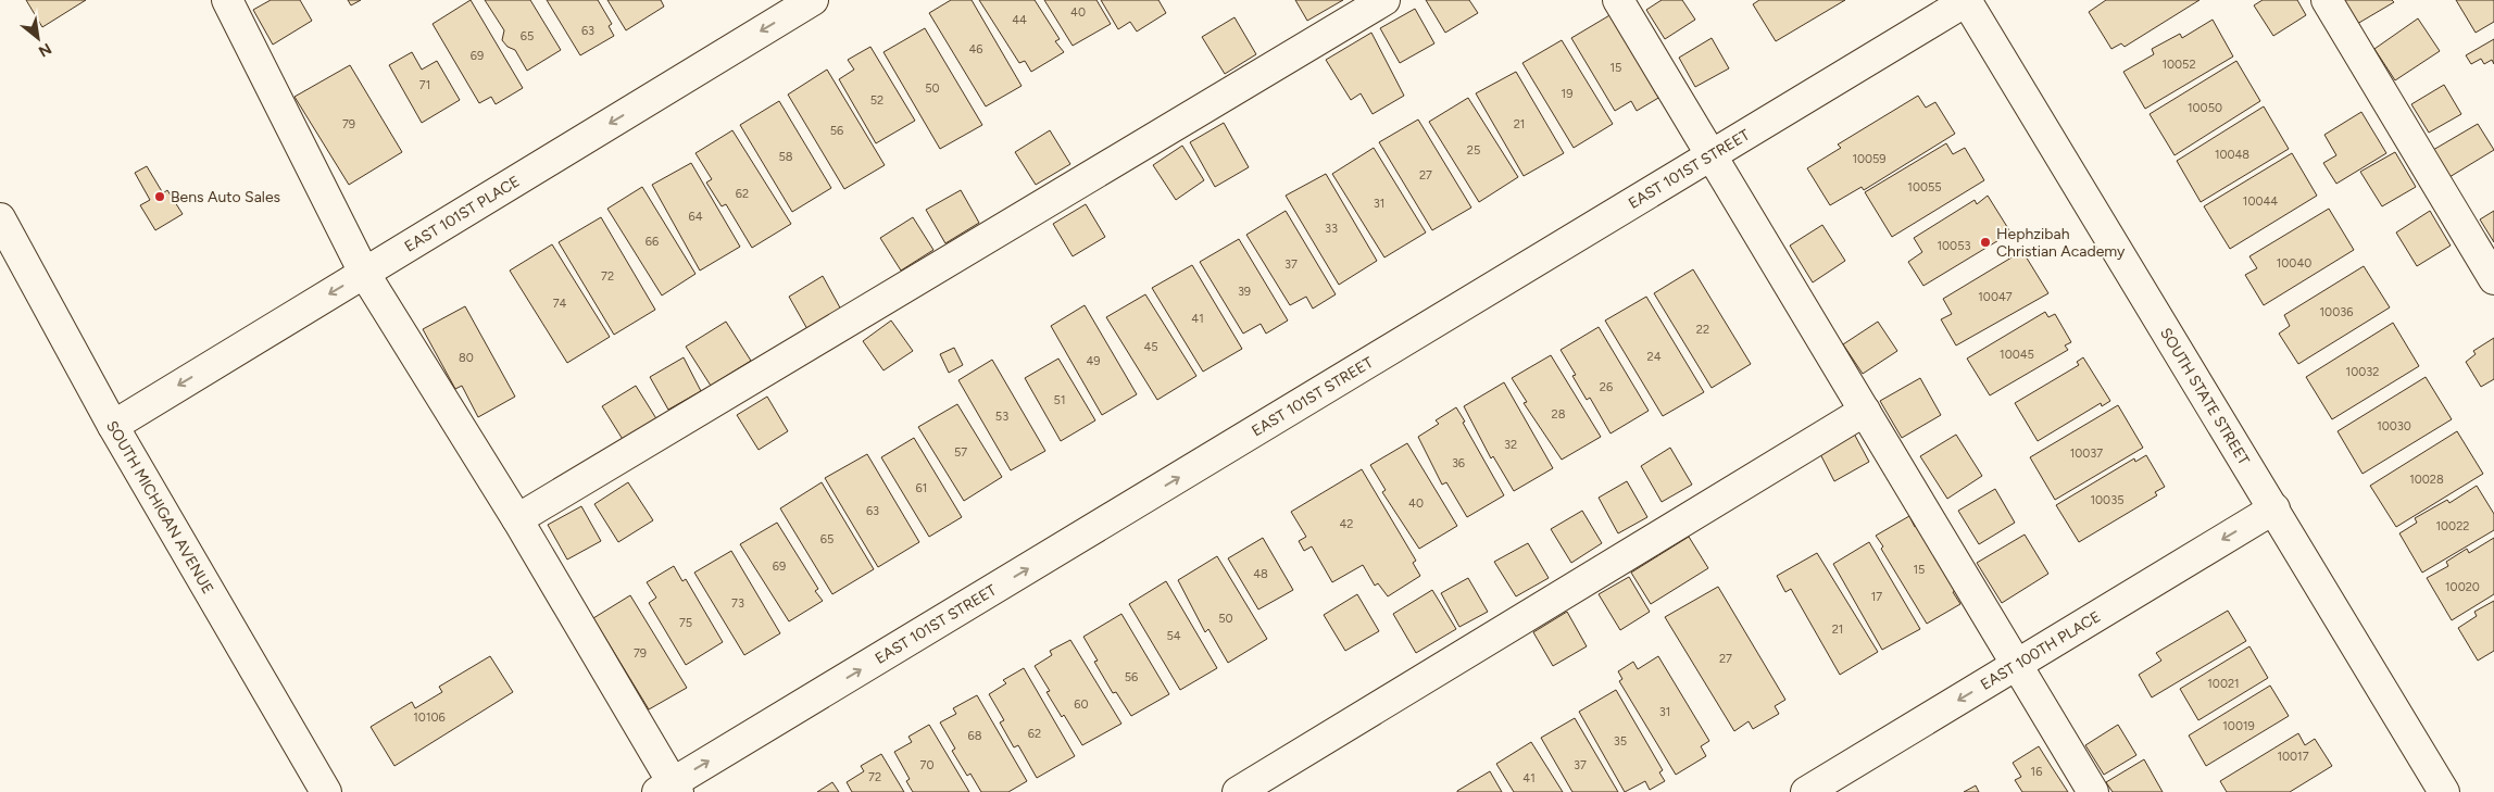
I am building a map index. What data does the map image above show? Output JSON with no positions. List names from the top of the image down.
{
  "streets": {
    "street": [
      "EAST 101ST STREET",
      "EAST 101ST PLACE",
      "SOUTH STATE STREET",
      "SOUTH MICHIGAN AVENUE",
      "EAST 100TH PLACE"
    ]
  },
  "crossings": [
    ["EAST 101ST STREET", "SOUTH STATE STREET"],
    ["EAST 101ST PLACE", "SOUTH MICHIGAN AVENUE"],
    ["SOUTH STATE STREET", "EAST 100TH PLACE"]
  ],
  "one_way": ["EAST 101ST STREET", "EAST 101ST PLACE", "EAST 100TH PLACE"],
  "places": ["Bens Auto Sales", "Hephzibah Christian Academy"],
  "house_numbers": [
    "40",
    "44",
    "63",
    "65",
    "46",
    "69",
    "10052",
    "15",
    "71",
    "50",
    "19",
    "52",
    "10050",
    "79",
    "21",
    "56",
    "25",
    "10048",
    "58",
    "10059",
    "27",
    "10055",
    "62",
    "10044",
    "31",
    "64",
    "33",
    "66",
    "10053",
    "10040",
    "37",
    "72",
    "39",
    "10047",
    "74",
    "10036",
    "41",
    "22",
    "45",
    "10045",
    "24",
    "80",
    "49",
    "10032",
    "26",
    "51",
    "28",
    "53",
    "10030",
    "32",
    "57",
    "10037",
    "36",
    "10028",
    "61",
    "10035",
    "40",
    "63",
    "42",
    "10022",
    "65",
    "69",
    "15",
    "48",
    "10020",
    "17",
    "73",
    "50",
    "75",
    "21",
    "54",
    "79",
    "27",
    "56",
    "10021",
    "60",
    "31",
    "10106",
    "10019",
    "62",
    "68",
    "35",
    "10017",
    "70",
    "37",
    "16",
    "72",
    "41"
  ],
  "north": "bottom right"
}
